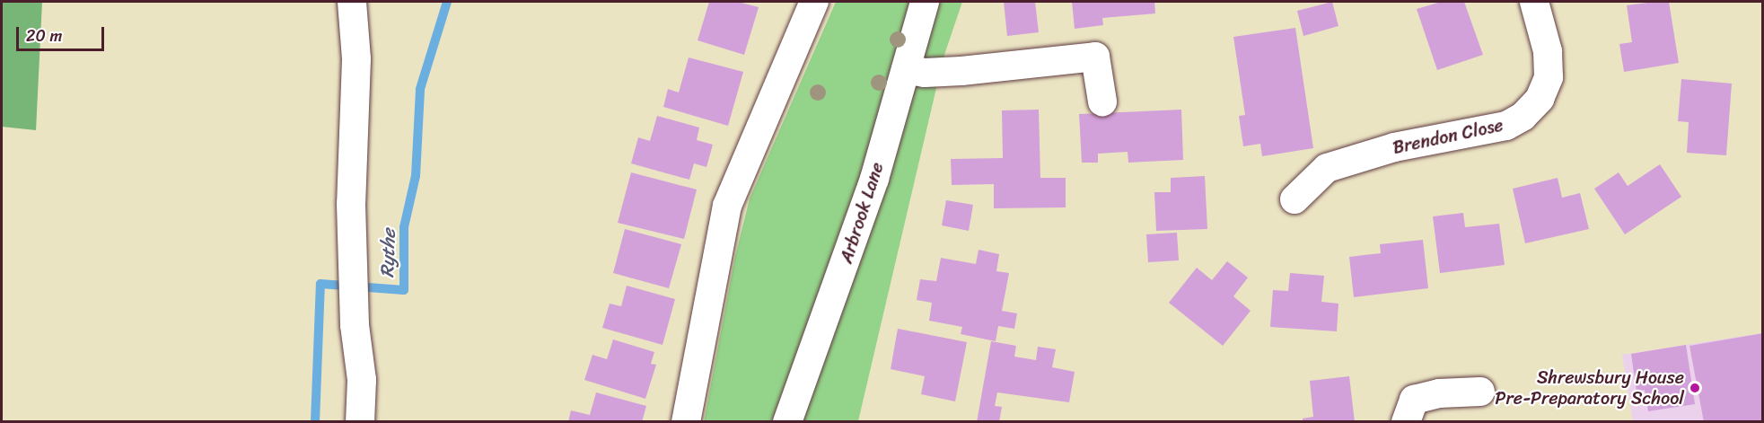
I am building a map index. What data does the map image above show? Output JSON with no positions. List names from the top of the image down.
{
  "streets": {
    "street": ["Brendon Close", "Arbrook Lane"]
  },
  "water": ["Rythe"],
  "places": ["Shrewsbury House Pre-Preparatory School"],
  "scale_bar": "20 m"
}
